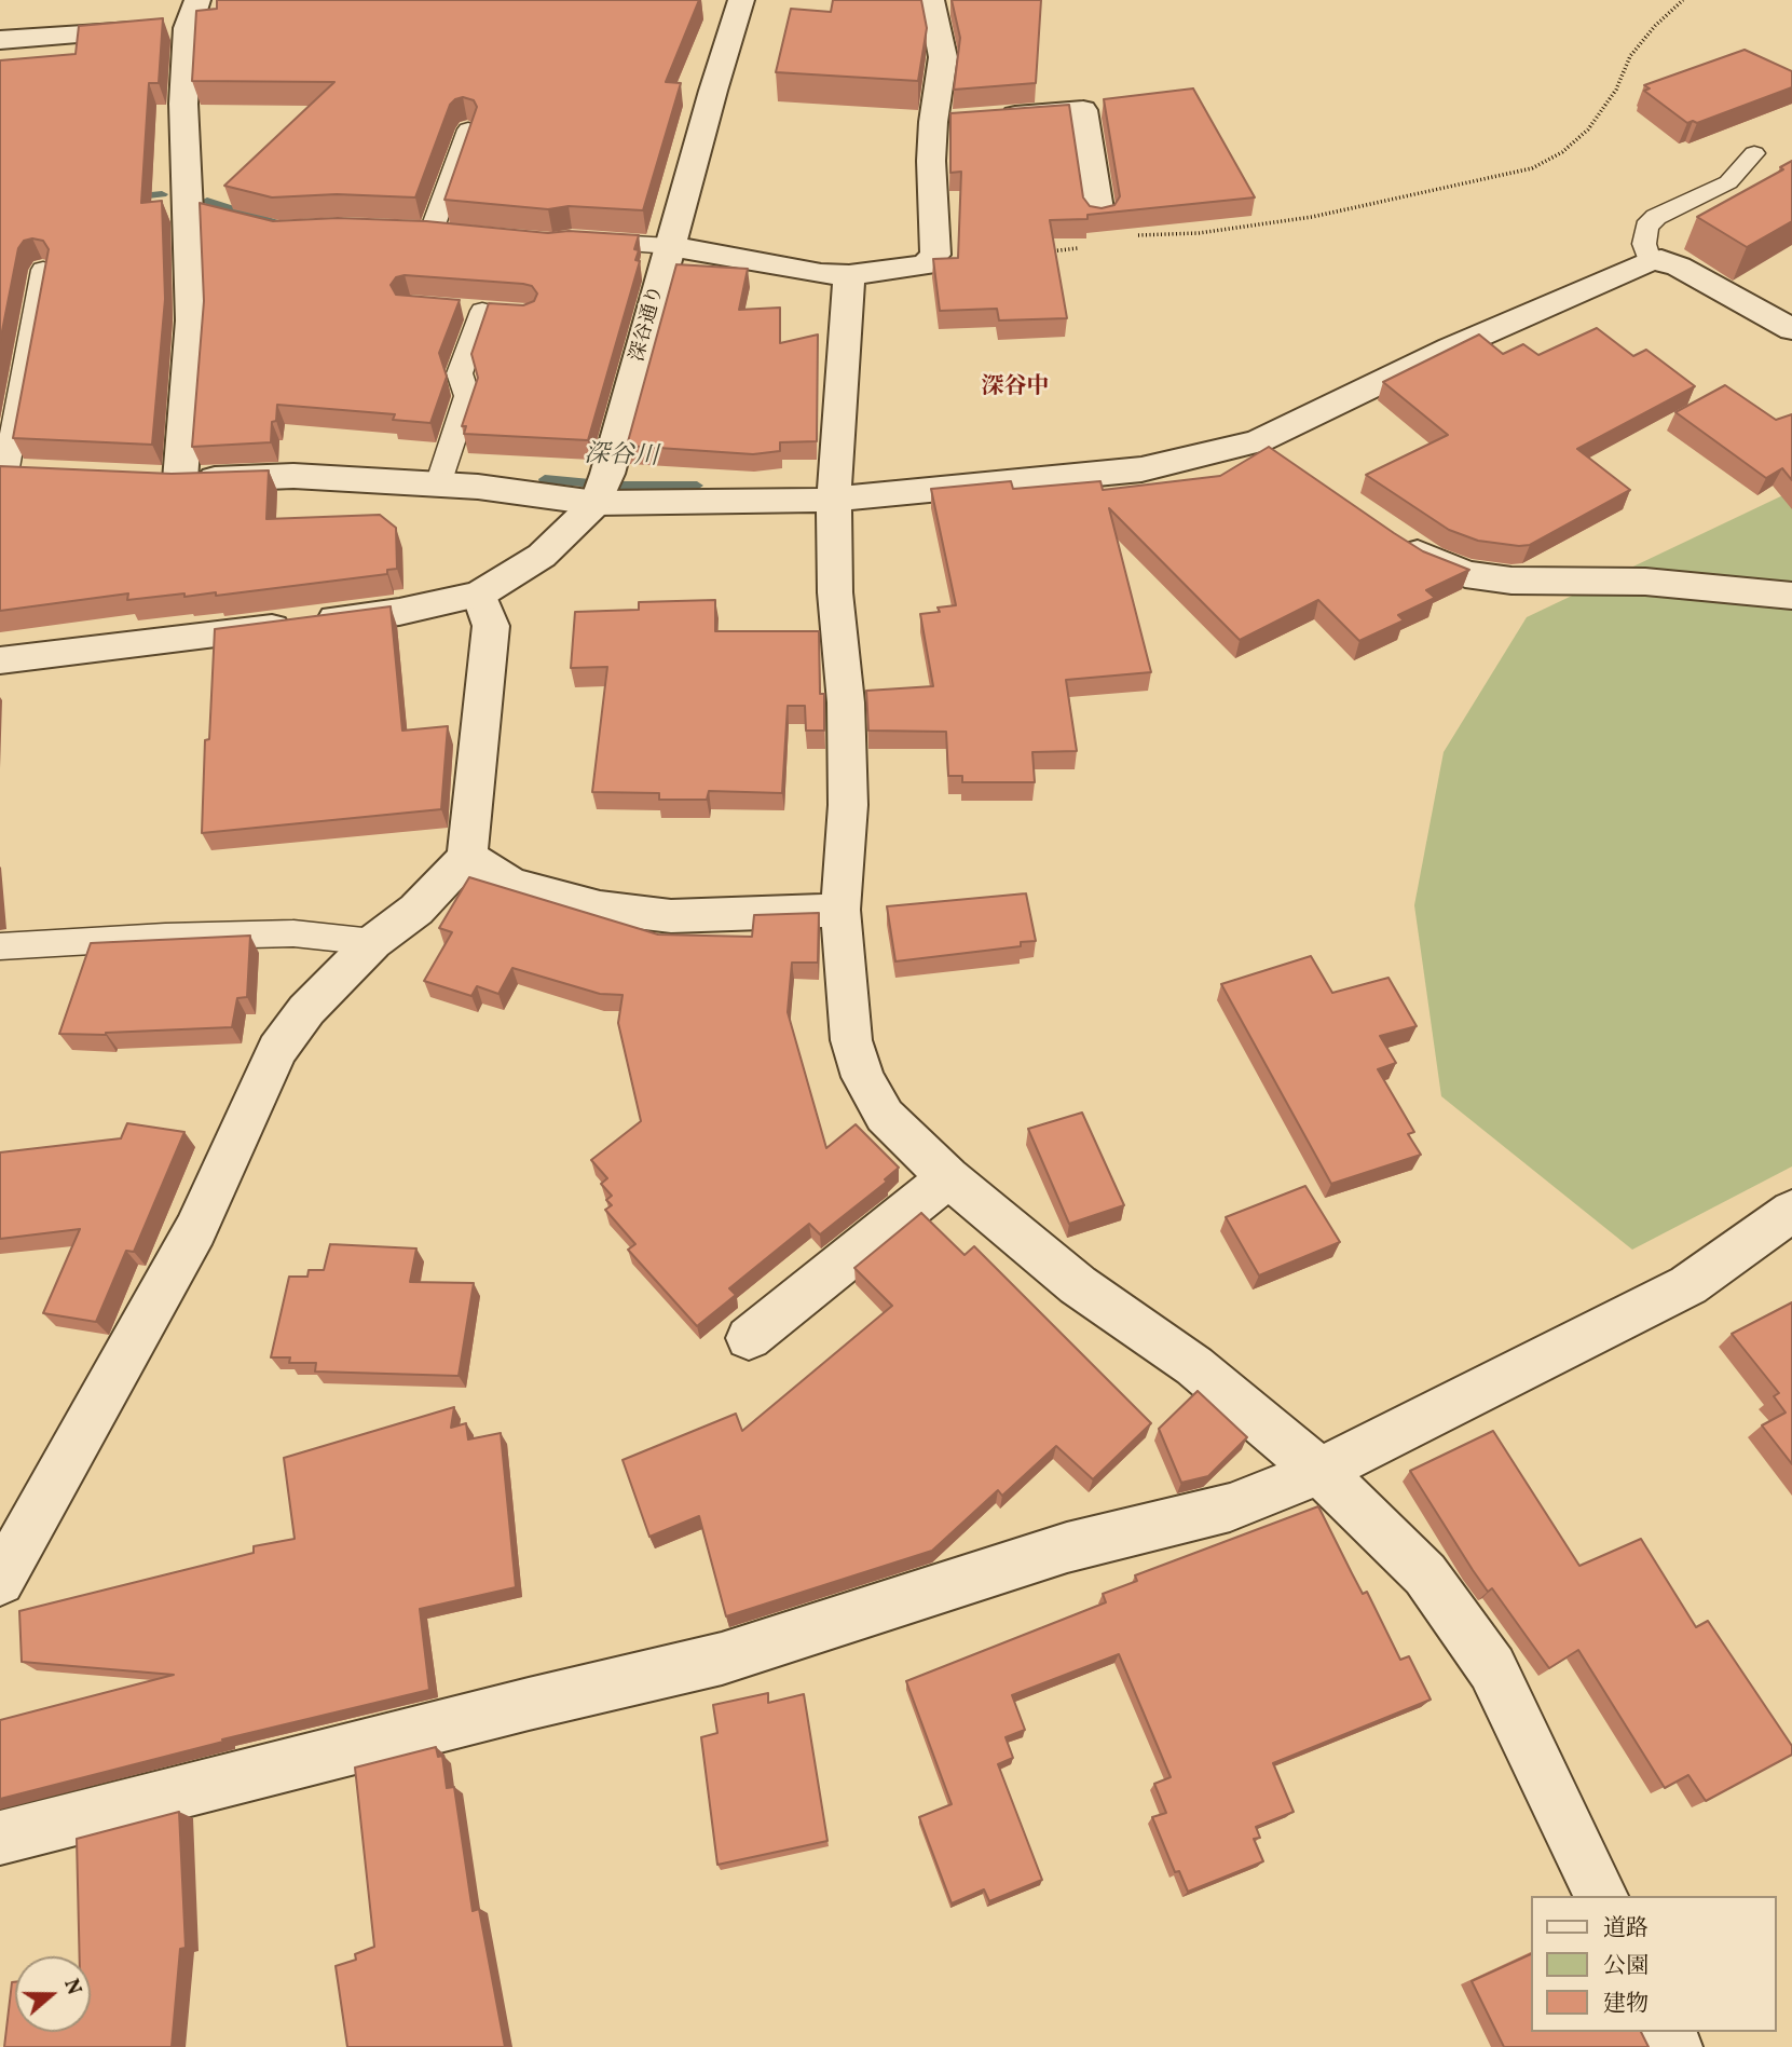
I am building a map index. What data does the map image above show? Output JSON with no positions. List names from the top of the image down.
{
  "streets": {
    "street": ["深谷通り"]
  },
  "districts": ["深谷中"],
  "water": ["深谷川"],
  "legend": ["道路", "公園", "建物"],
  "north": "right"
}
